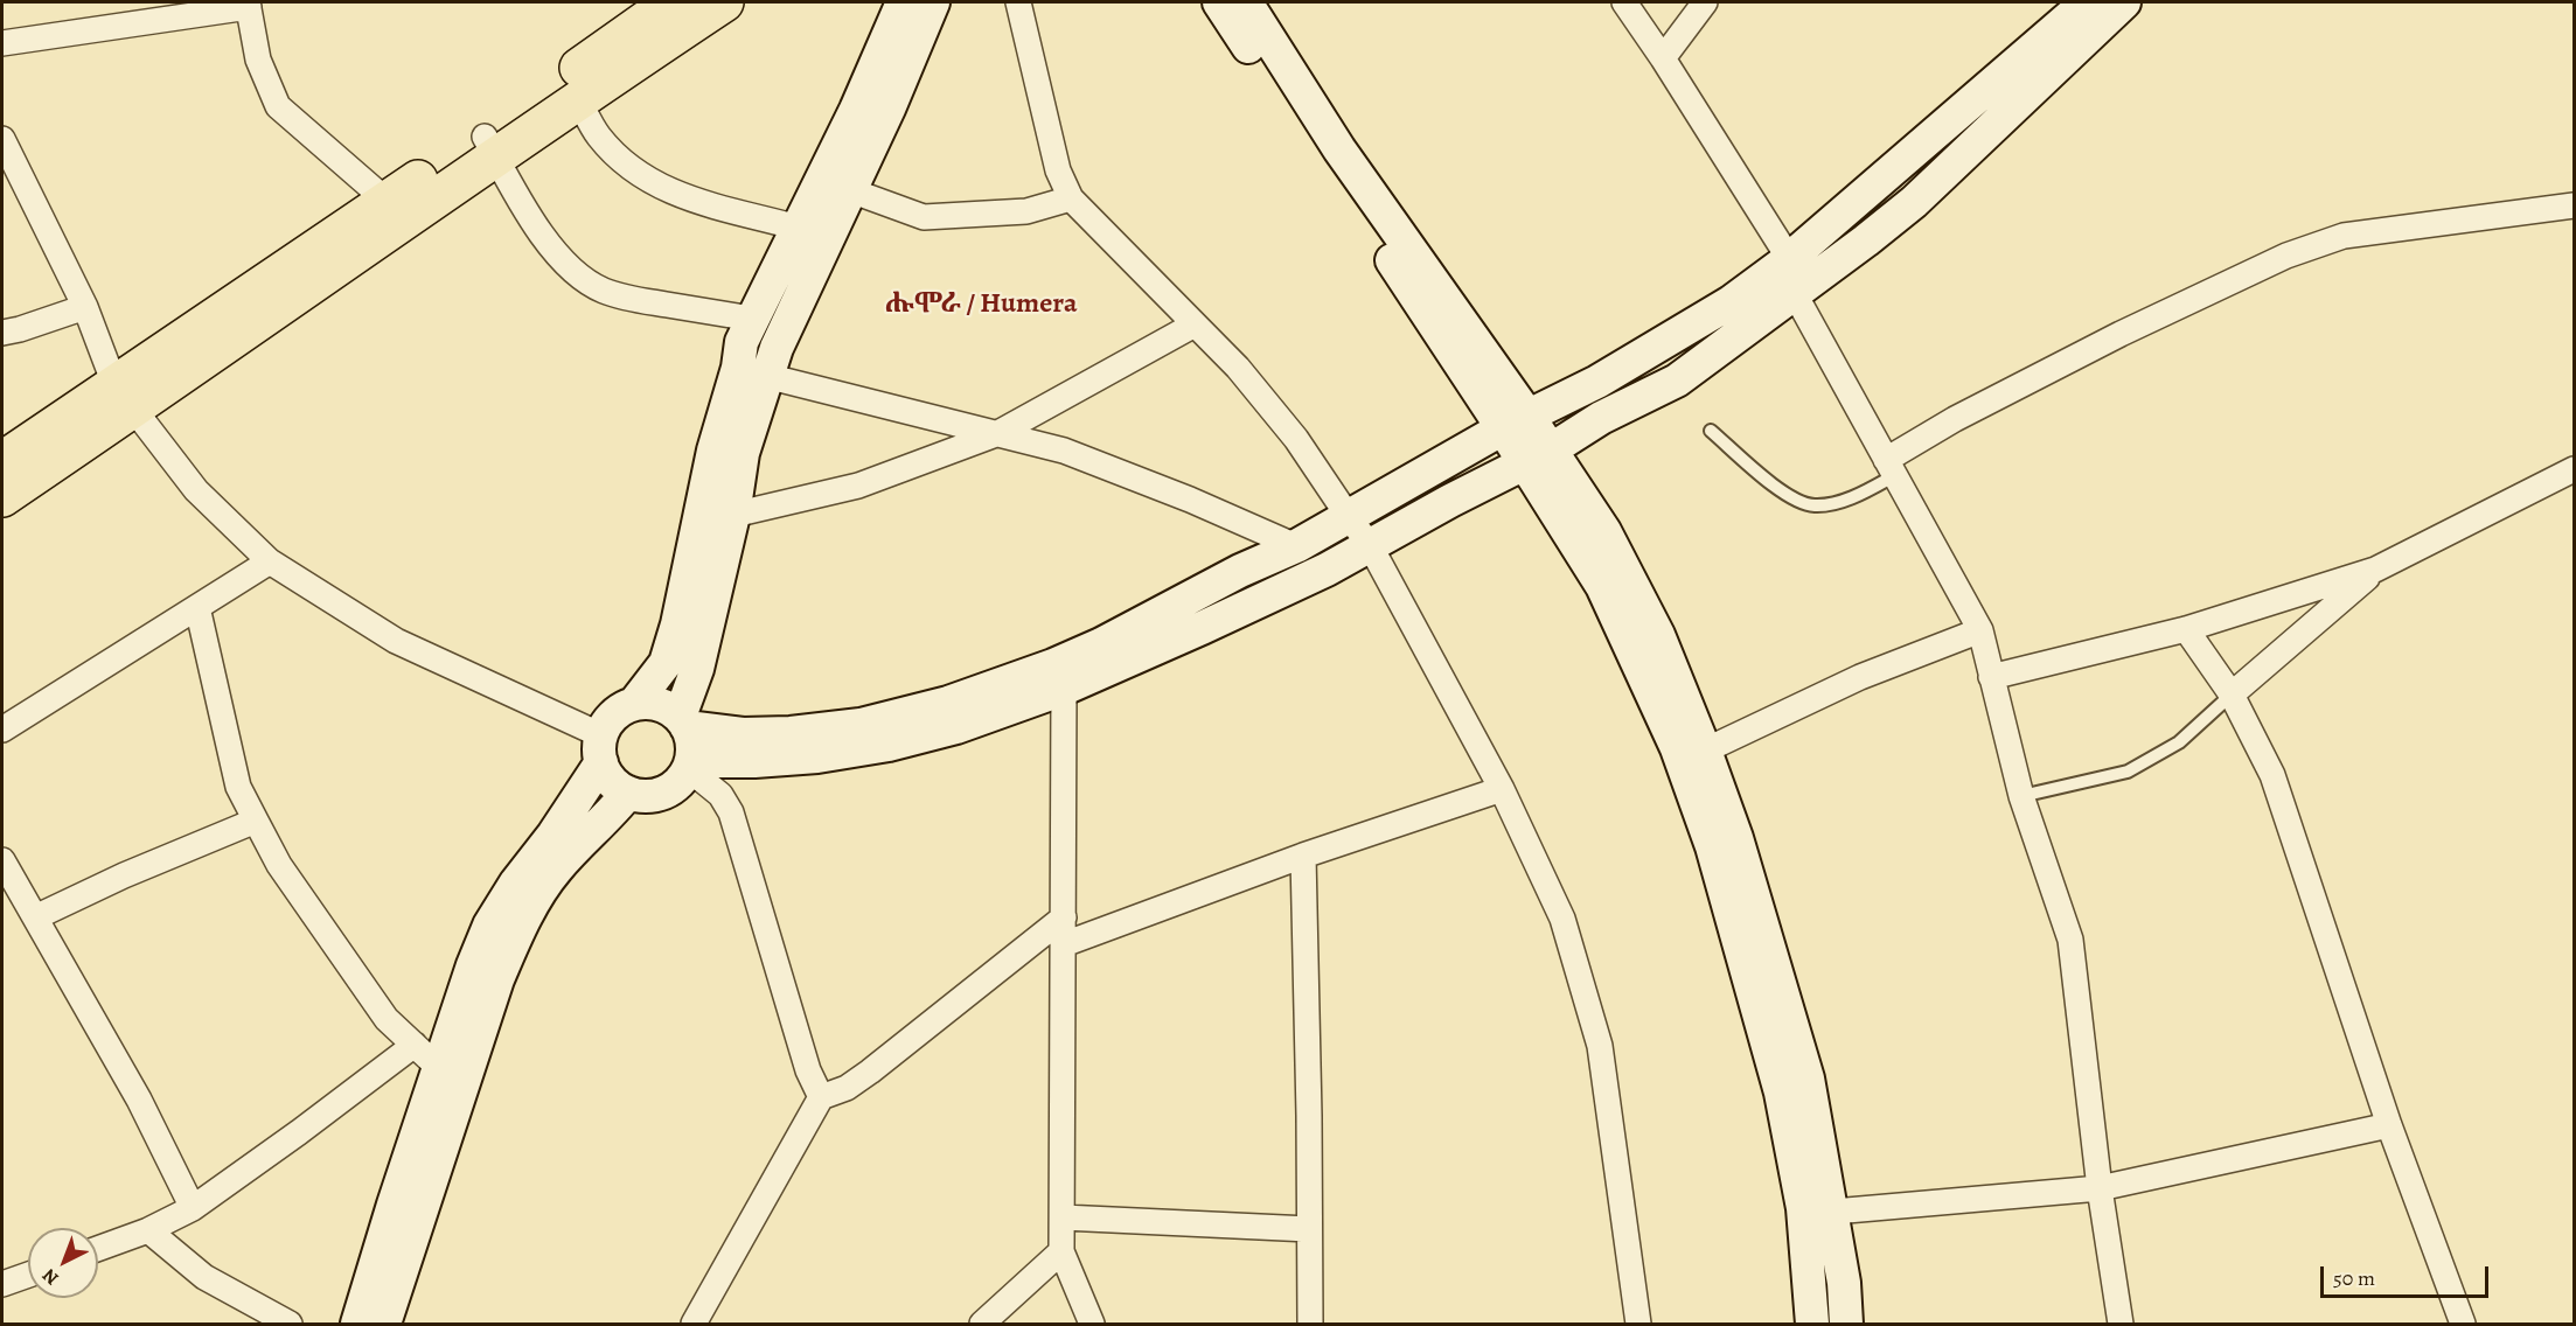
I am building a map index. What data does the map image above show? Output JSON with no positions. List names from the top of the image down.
{
  "districts": ["ሑሞራ / Humera"],
  "scale_bar": "50 m",
  "north": "bottom left"
}
